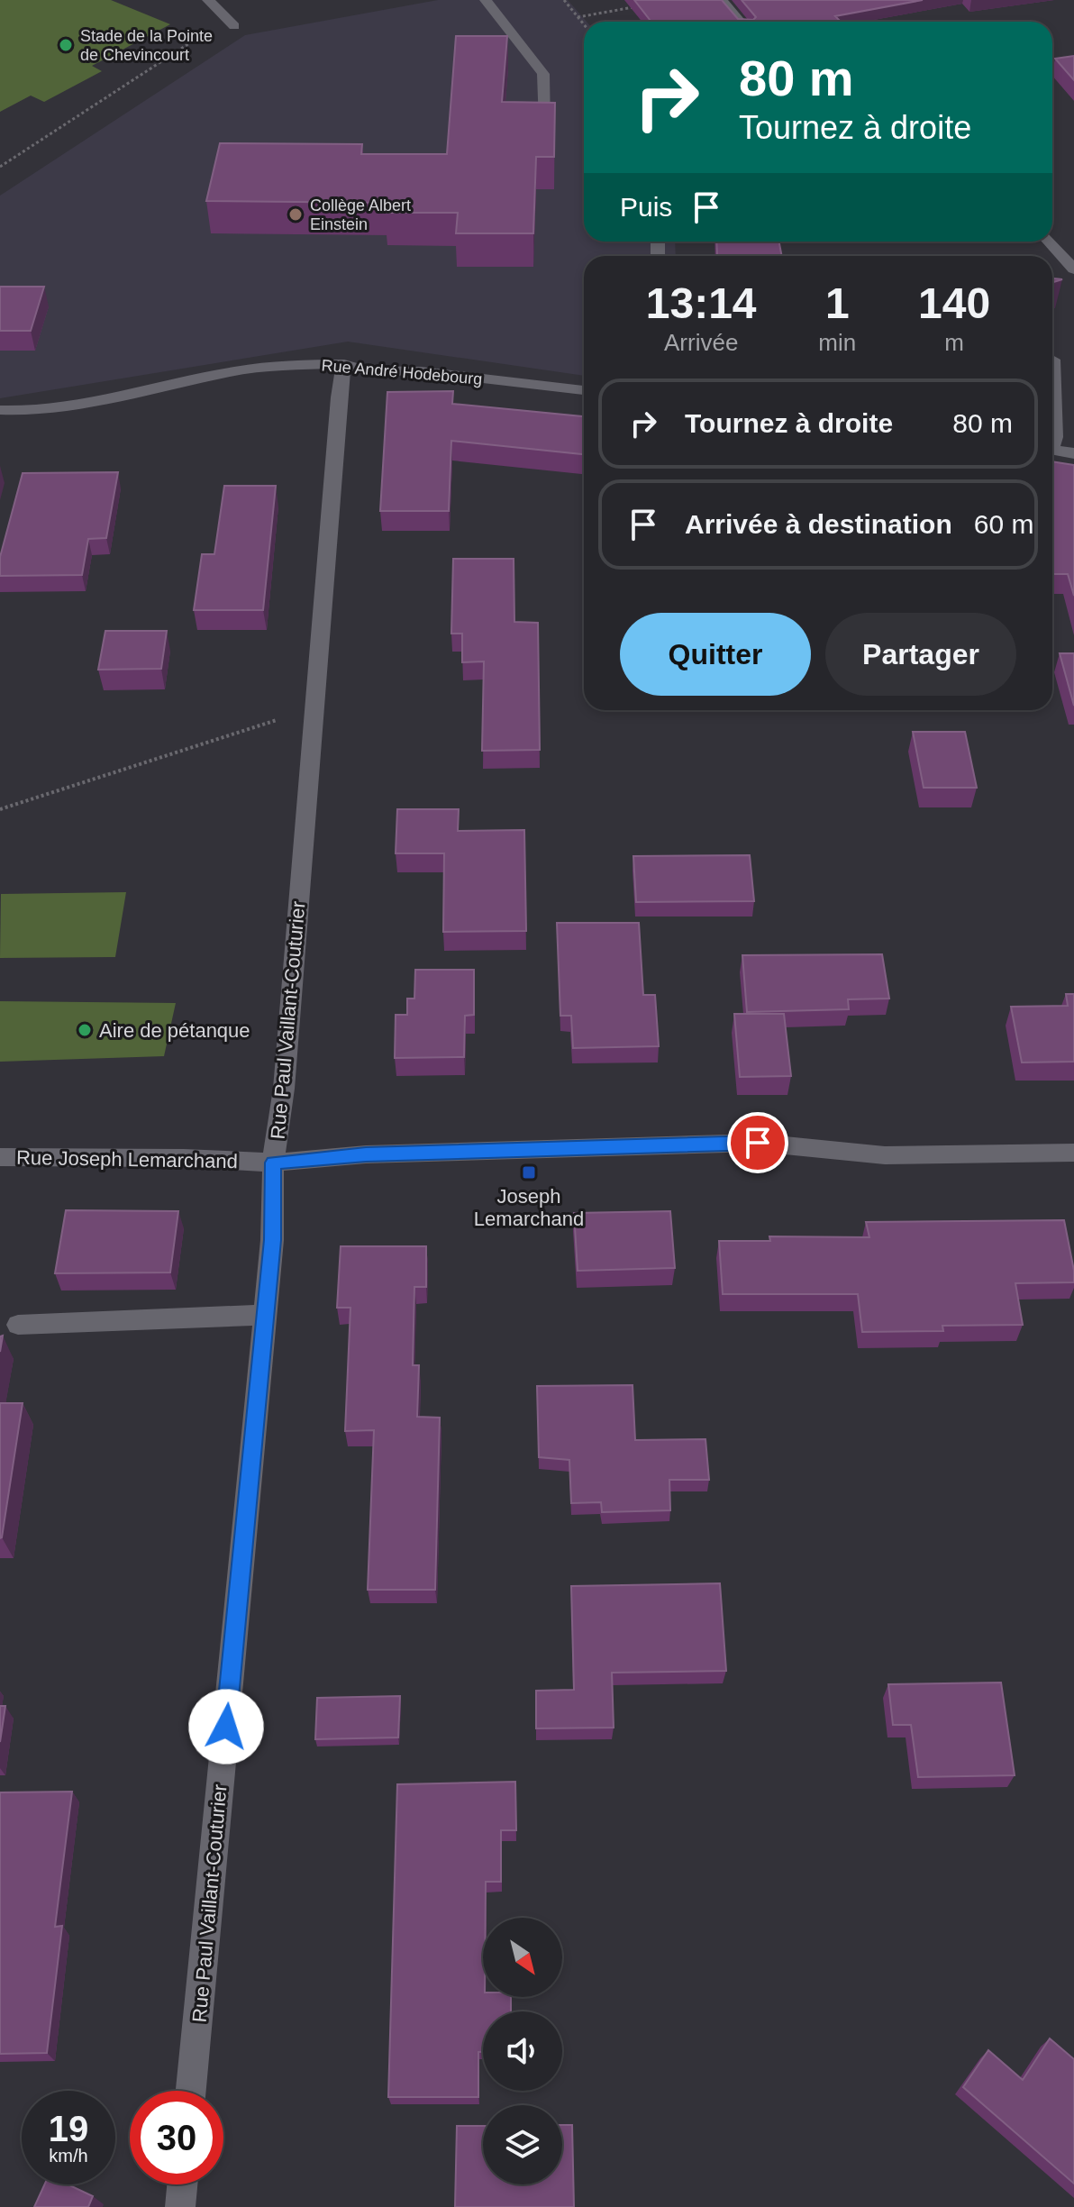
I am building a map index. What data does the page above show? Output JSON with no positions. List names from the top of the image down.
{
  "streets": {
    "street": ["Rue André Hodebourg", "Rue Paul Vaillant-Couturier", "Rue Joseph Lemarchand"]
  },
  "crossings": [
    ["Rue André Hodebourg", "Rue Paul Vaillant-Couturier"],
    ["Rue Paul Vaillant-Couturier", "Rue Joseph Lemarchand"]
  ],
  "places": {
    "other": ["Stade de la Pointe de Chevincourt", "Collège Albert Einstein", "Aire de pétanque"],
    "transit": ["Joseph Lemarchand"]
  },
  "north": "bottom right",
  "page": {
    "turn": ["80 m", "Tournez à droite"],
    "then": "Puis",
    "eta": [
      "13:14",
      "Arrivée",
      "1",
      "min",
      "140",
      "m"
    ],
    "list": [
      {
        "name": "Tournez à droite",
        "value": "80 m"
      },
      {
        "name": "Arrivée à destination",
        "value": "60 m"
      }
    ],
    "buttons": ["Quitter", "Partager"],
    "speed": "19 km/h",
    "limit": "30"
  }
}
